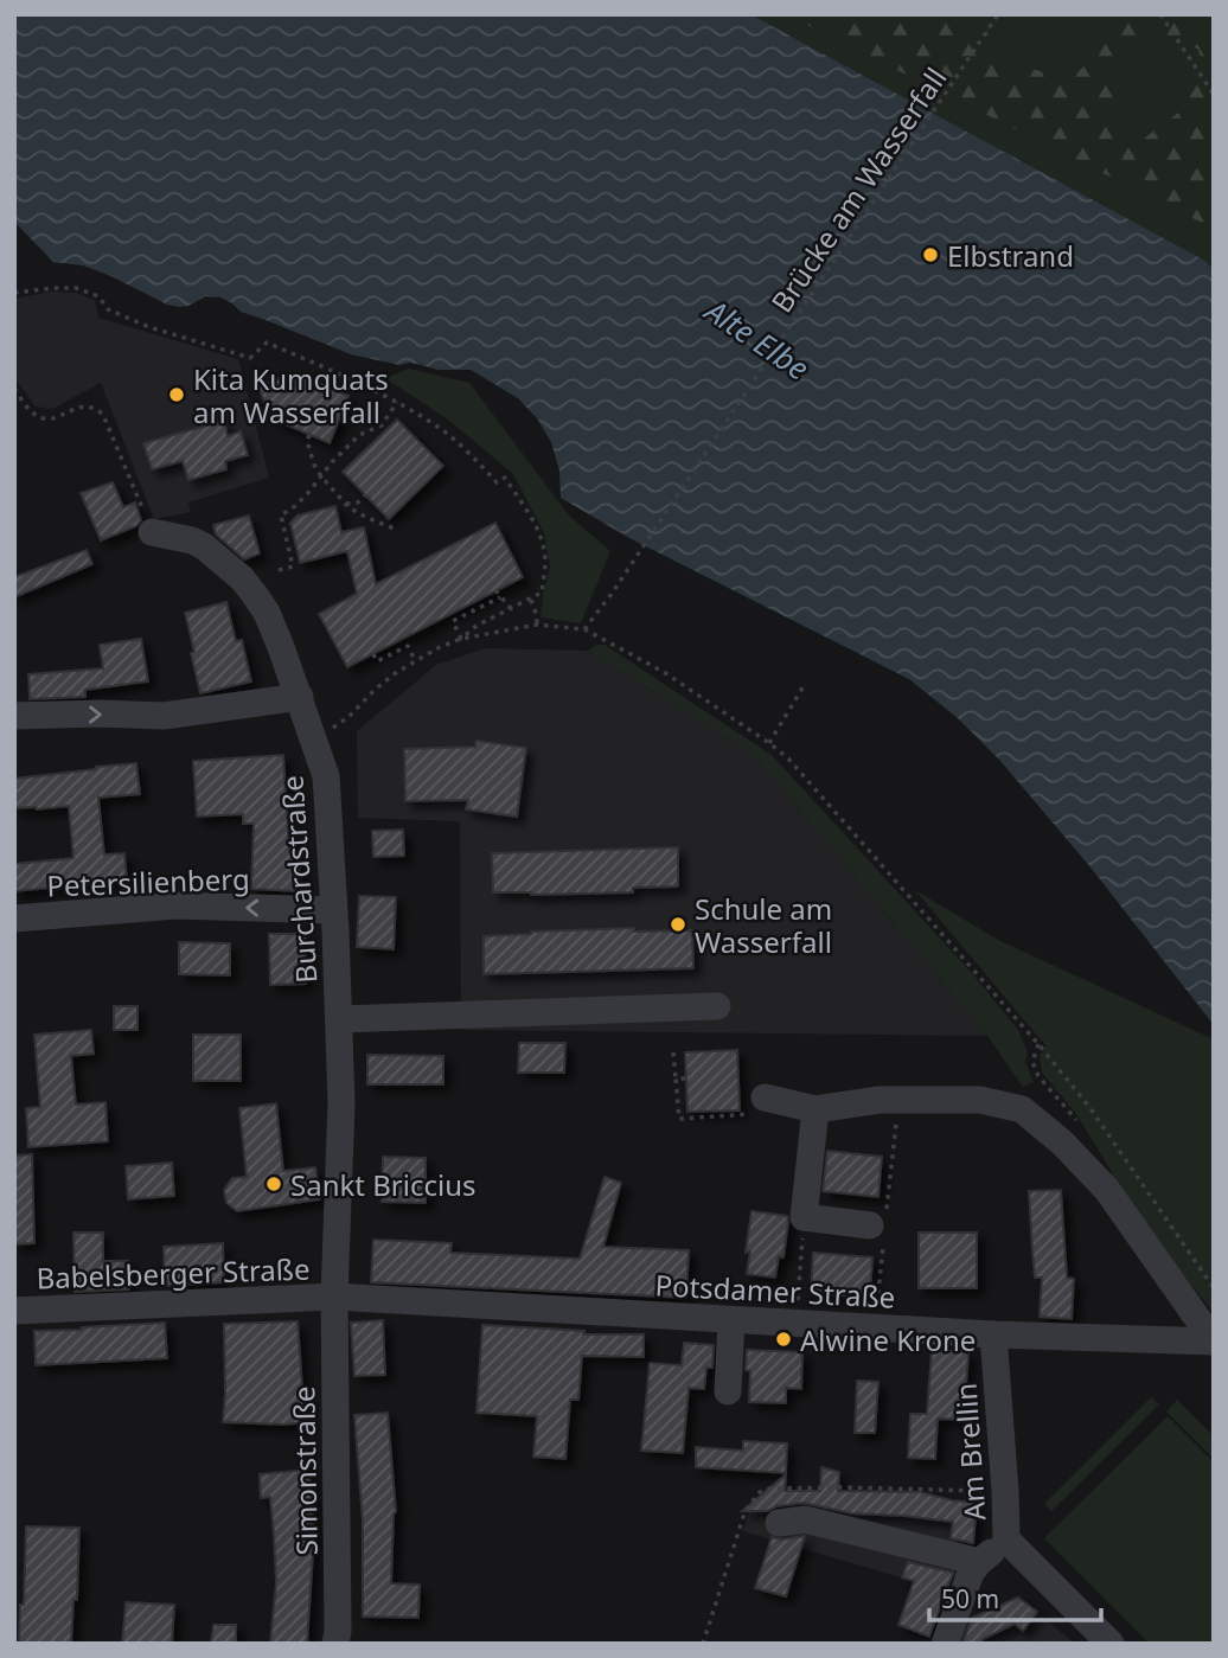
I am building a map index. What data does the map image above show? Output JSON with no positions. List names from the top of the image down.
{
  "streets": {
    "street": [
      "Burchardstraße",
      "Petersilienberg",
      "Babelsberger Straße",
      "Potsdamer Straße",
      "Am Brellin",
      "Simonstraße"
    ],
    "path": ["Brücke am Wasserfall"]
  },
  "crossings": [
    ["Burchardstraße", "Petersilienberg"],
    ["Burchardstraße", "Babelsberger Straße"],
    ["Burchardstraße", "Potsdamer Straße"],
    ["Burchardstraße", "Simonstraße"],
    ["Babelsberger Straße", "Potsdamer Straße"],
    ["Babelsberger Straße", "Simonstraße"],
    ["Potsdamer Straße", "Am Brellin"],
    ["Potsdamer Straße", "Simonstraße"]
  ],
  "water": ["Alte Elbe"],
  "places": [
    "Elbstrand",
    "Kita Kumquats am Wasserfall",
    "Schule am Wasserfall",
    "Sankt Briccius",
    "Alwine Krone"
  ],
  "scale_bar": "50 m"
}
